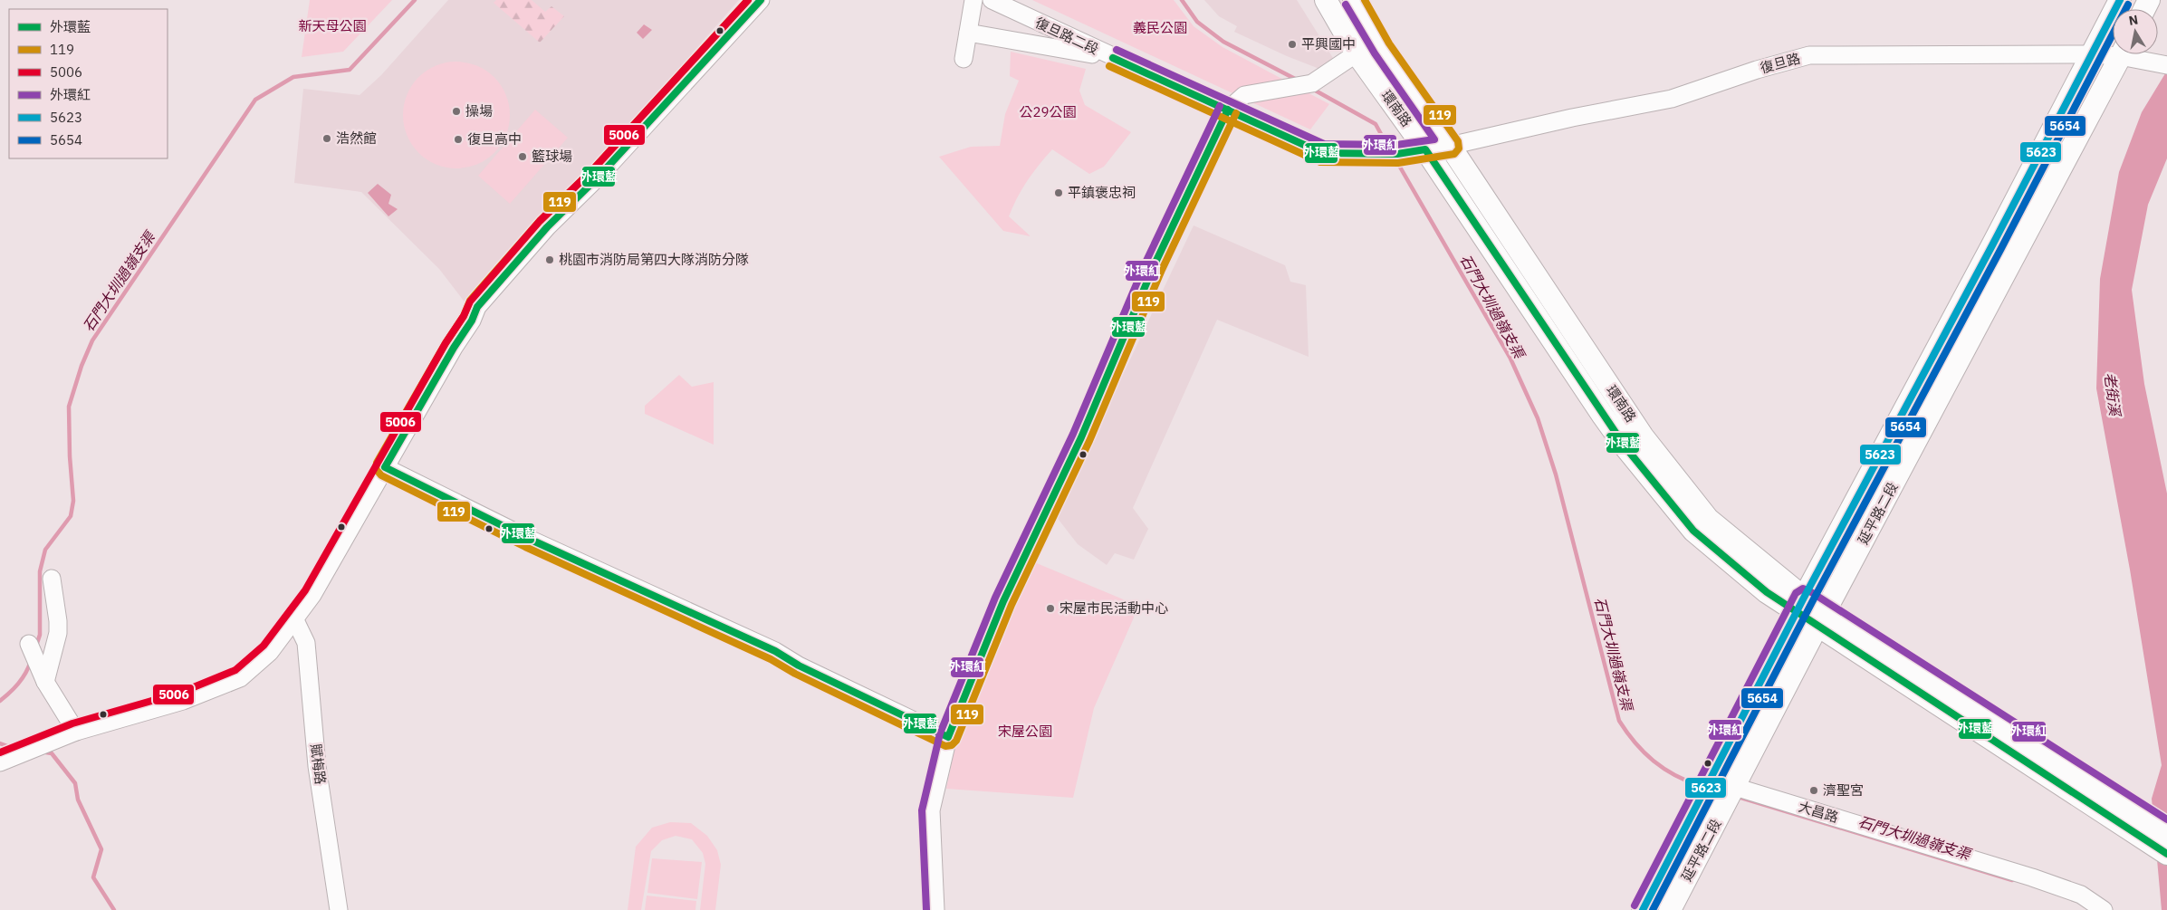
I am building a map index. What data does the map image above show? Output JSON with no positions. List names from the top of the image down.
{
  "streets": {
    "main road": ["環南路", "延平路二段"],
    "street": [
      "復旦路二段",
      "復旦路",
      "賦梅路",
      "大昌路"
    ]
  },
  "crossings": [
    ["復旦路二段", "復旦路"],
    ["復旦路二段", "環南路"],
    ["復旦路", "環南路"],
    ["復旦路", "延平路二段"],
    ["環南路", "延平路二段"],
    ["延平路二段", "大昌路"]
  ],
  "water": ["石門大圳過嶺支渠", "老街溪"],
  "parks": [
    "新天母公園",
    "義民公園",
    "公29公園",
    "宋屋公園"
  ],
  "places": [
    "平興國中",
    "操場",
    "浩然館",
    "復旦高中",
    "籃球場",
    "平鎮褒忠祠",
    "桃園市消防局第四大隊消防分隊",
    "宋屋市民活動中心",
    "濟聖宮"
  ],
  "lines": [
    "transit line 外環藍",
    "transit line 119",
    "transit line 5006",
    "transit line 5623",
    "transit line 外環紅",
    "transit line 5654"
  ],
  "legend": [
    "外環藍",
    "119",
    "5006",
    "外環紅",
    "5623",
    "5654"
  ],
  "north": "top"
}
